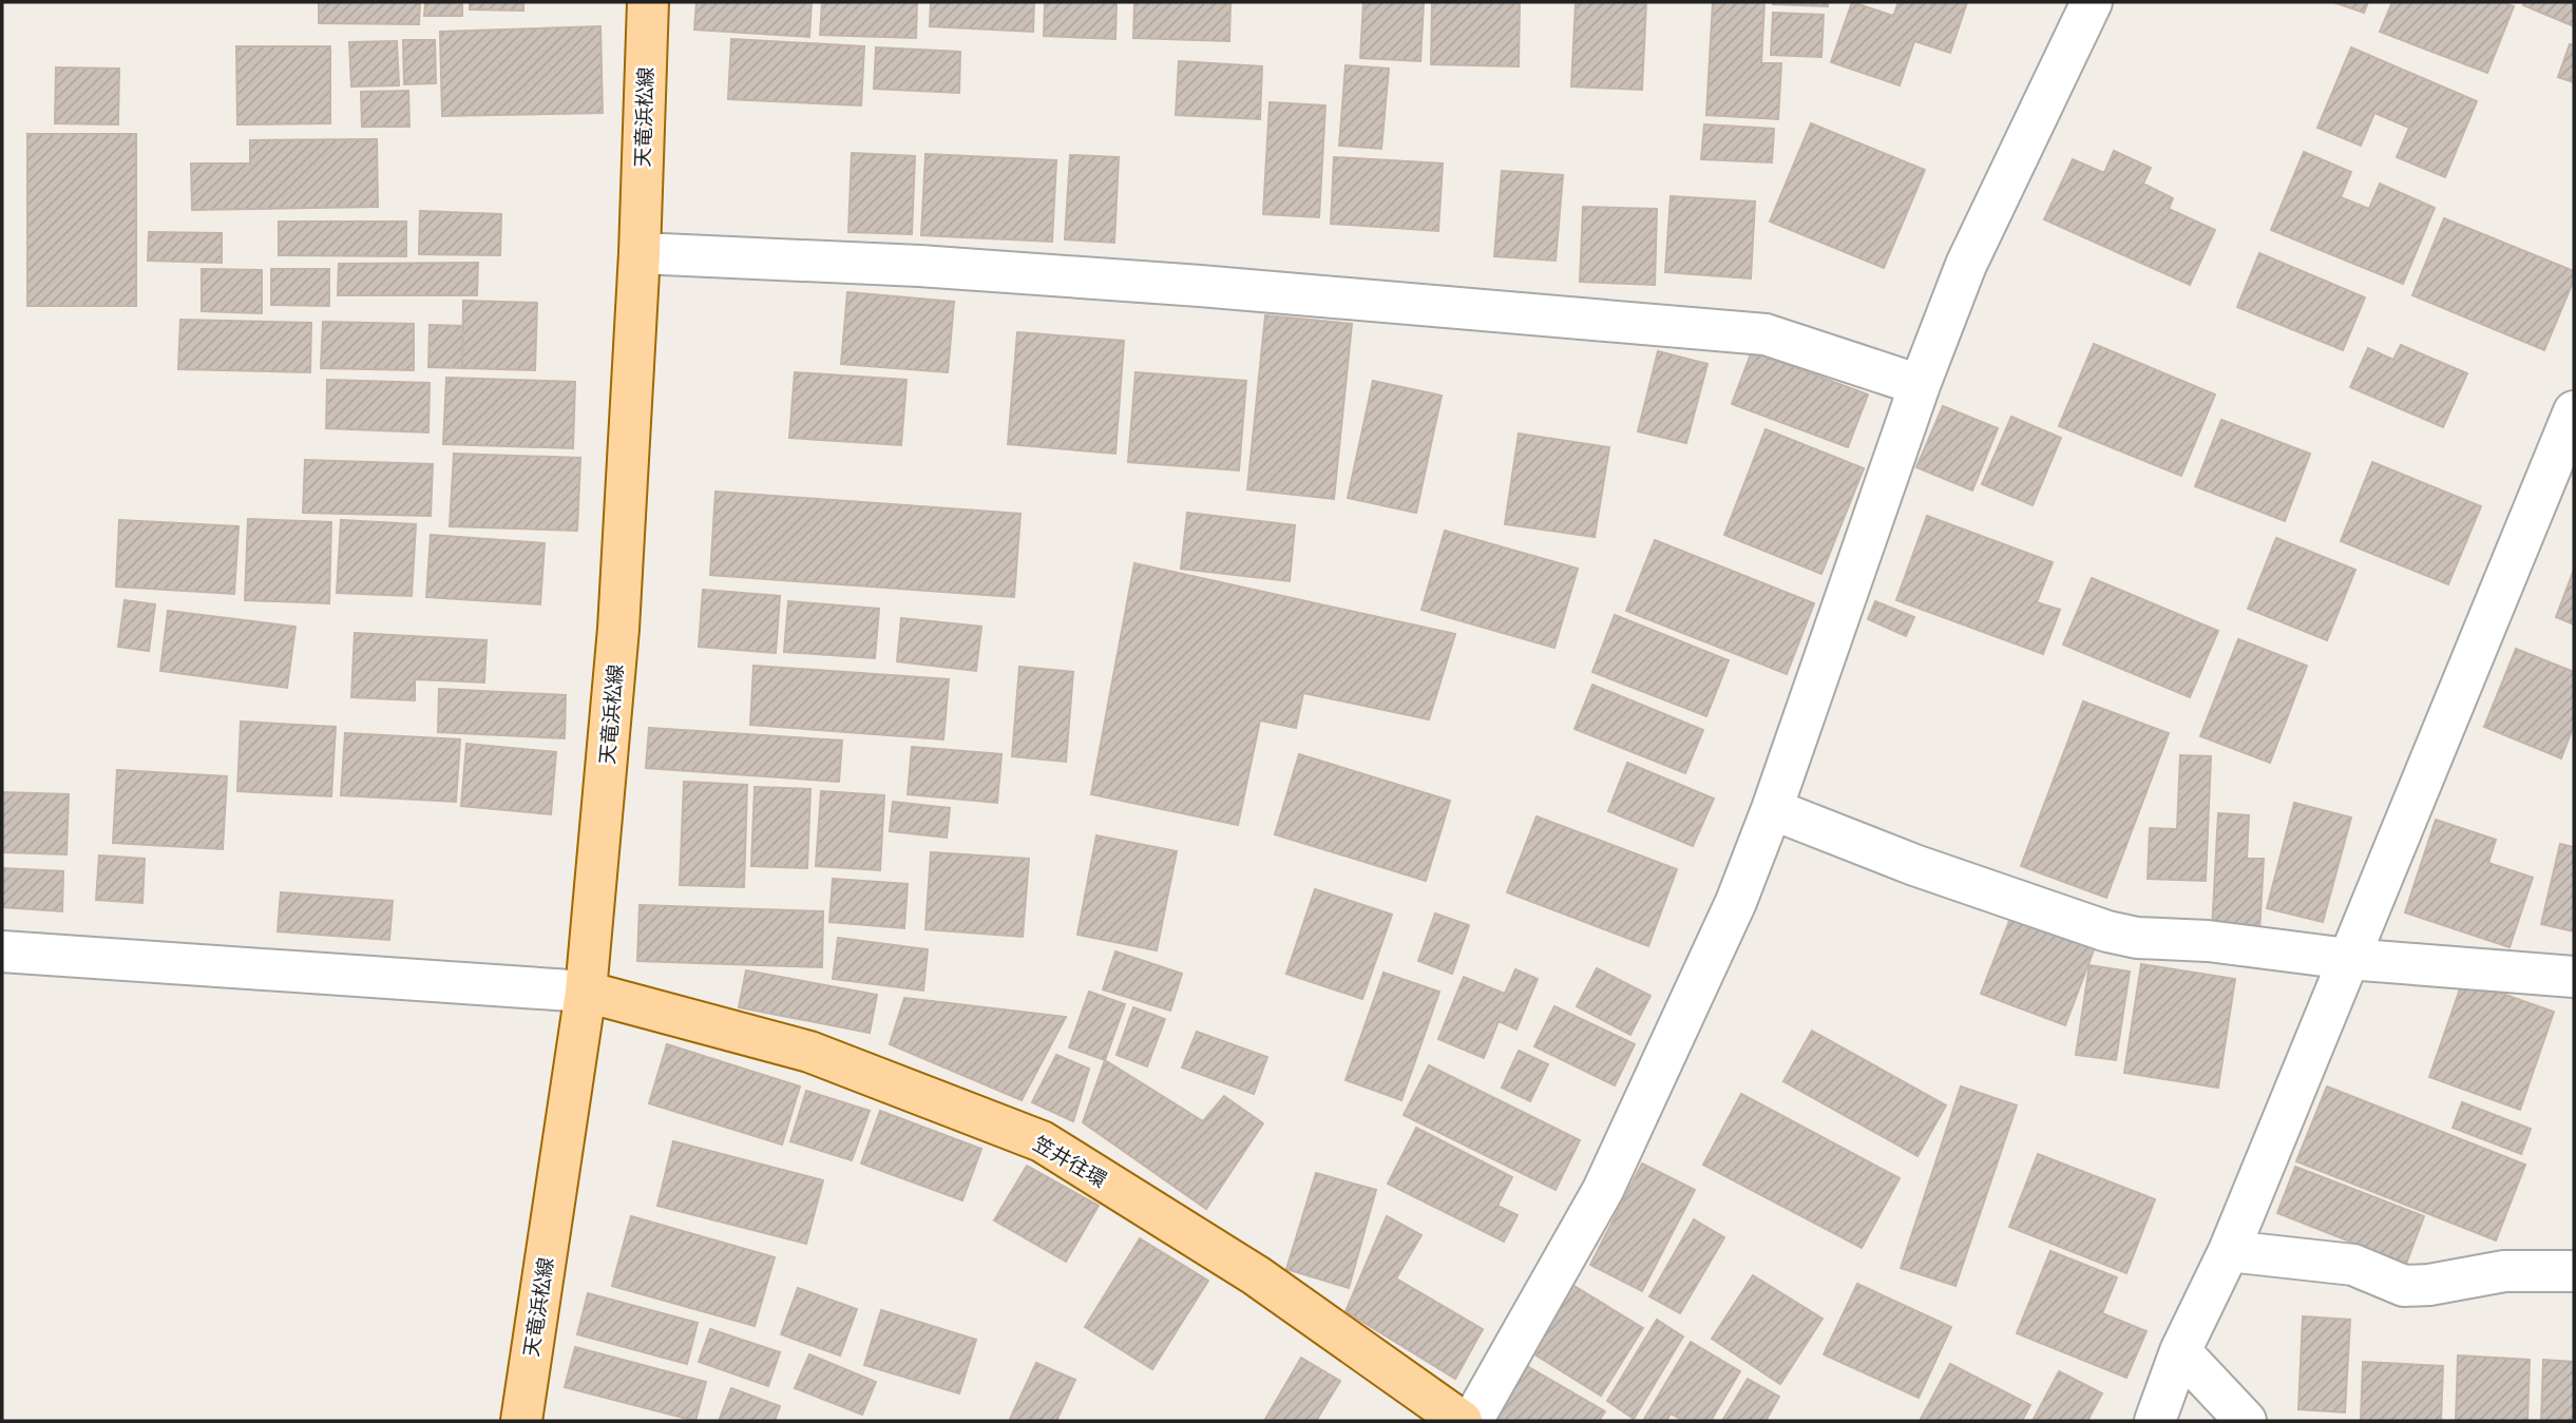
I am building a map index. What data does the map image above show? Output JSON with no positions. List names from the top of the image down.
{
  "streets": {
    "main road": ["天竜浜松線", "笠井往環"]
  },
  "crossings": [
    ["天竜浜松線", "笠井往環"]
  ]
}
